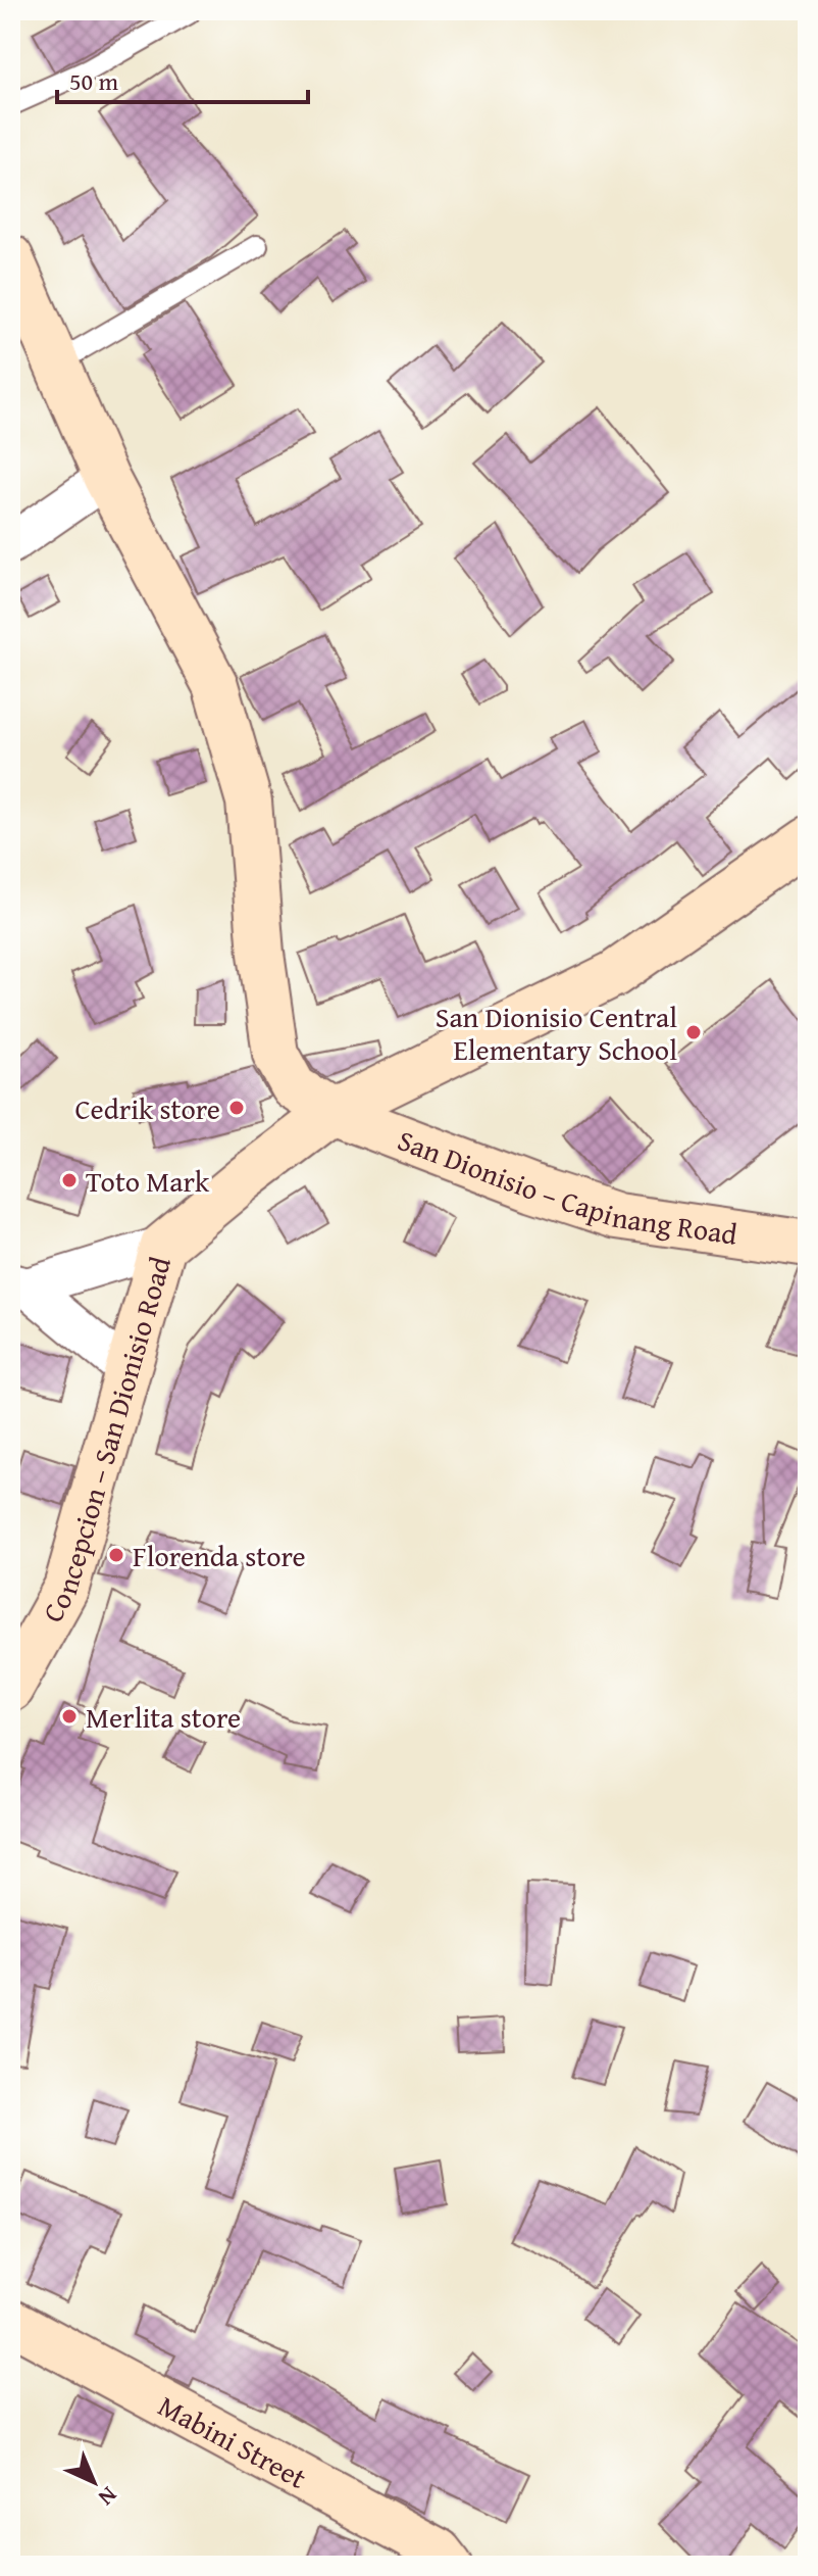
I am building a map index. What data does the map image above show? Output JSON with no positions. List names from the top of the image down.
{
  "streets": {
    "main road": ["San Dionisio – Capinang Road", "Concepcion – San Dionisio Road", "Mabini Street"]
  },
  "crossings": [
    ["San Dionisio – Capinang Road", "Concepcion – San Dionisio Road"]
  ],
  "places": [
    "San Dionisio Central Elementary School",
    "Cedrik store",
    "Toto Mark",
    "Florenda store",
    "Merlita store"
  ],
  "scale_bar": "50 m",
  "north": "bottom right"
}
